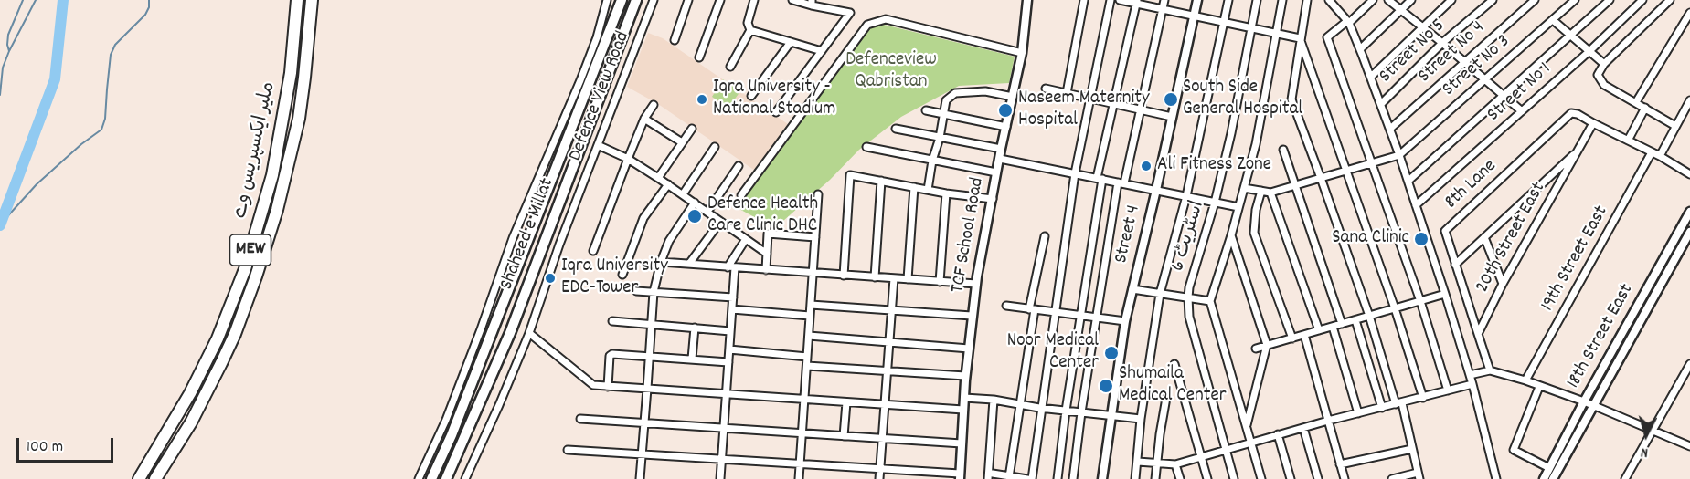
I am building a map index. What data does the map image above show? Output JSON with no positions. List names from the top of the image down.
{
  "streets": {
    "highway": ["ملیر ایکسپریس وے", "MEW"],
    "main road": ["Shaheed e Millat"],
    "street": [
      "Street No 5",
      "Street No 4",
      "Street No 3",
      "Street No 1",
      "Defence View Road",
      "8th Lane",
      "Street 4",
      "TCF School Road",
      "اسٹریٹ 6",
      "20th Street East",
      "19th Street East",
      "18th Street East"
    ]
  },
  "crossings": [
    ["8th Lane", "20th Street East"]
  ],
  "parks": ["Defenceview Qabristan"],
  "places": [
    "Iqra University - National Stadium",
    "South Side General Hospital",
    "Naseem Maternity Hospital",
    "Ali Fitness Zone",
    "Defence Health Care Clinic DHC",
    "Sana Clinic",
    "Iqra University EDC-Tower",
    "Noor Medical Center",
    "Shumaila Medical Center"
  ],
  "scale_bar": "100 m",
  "north": "bottom"
}
